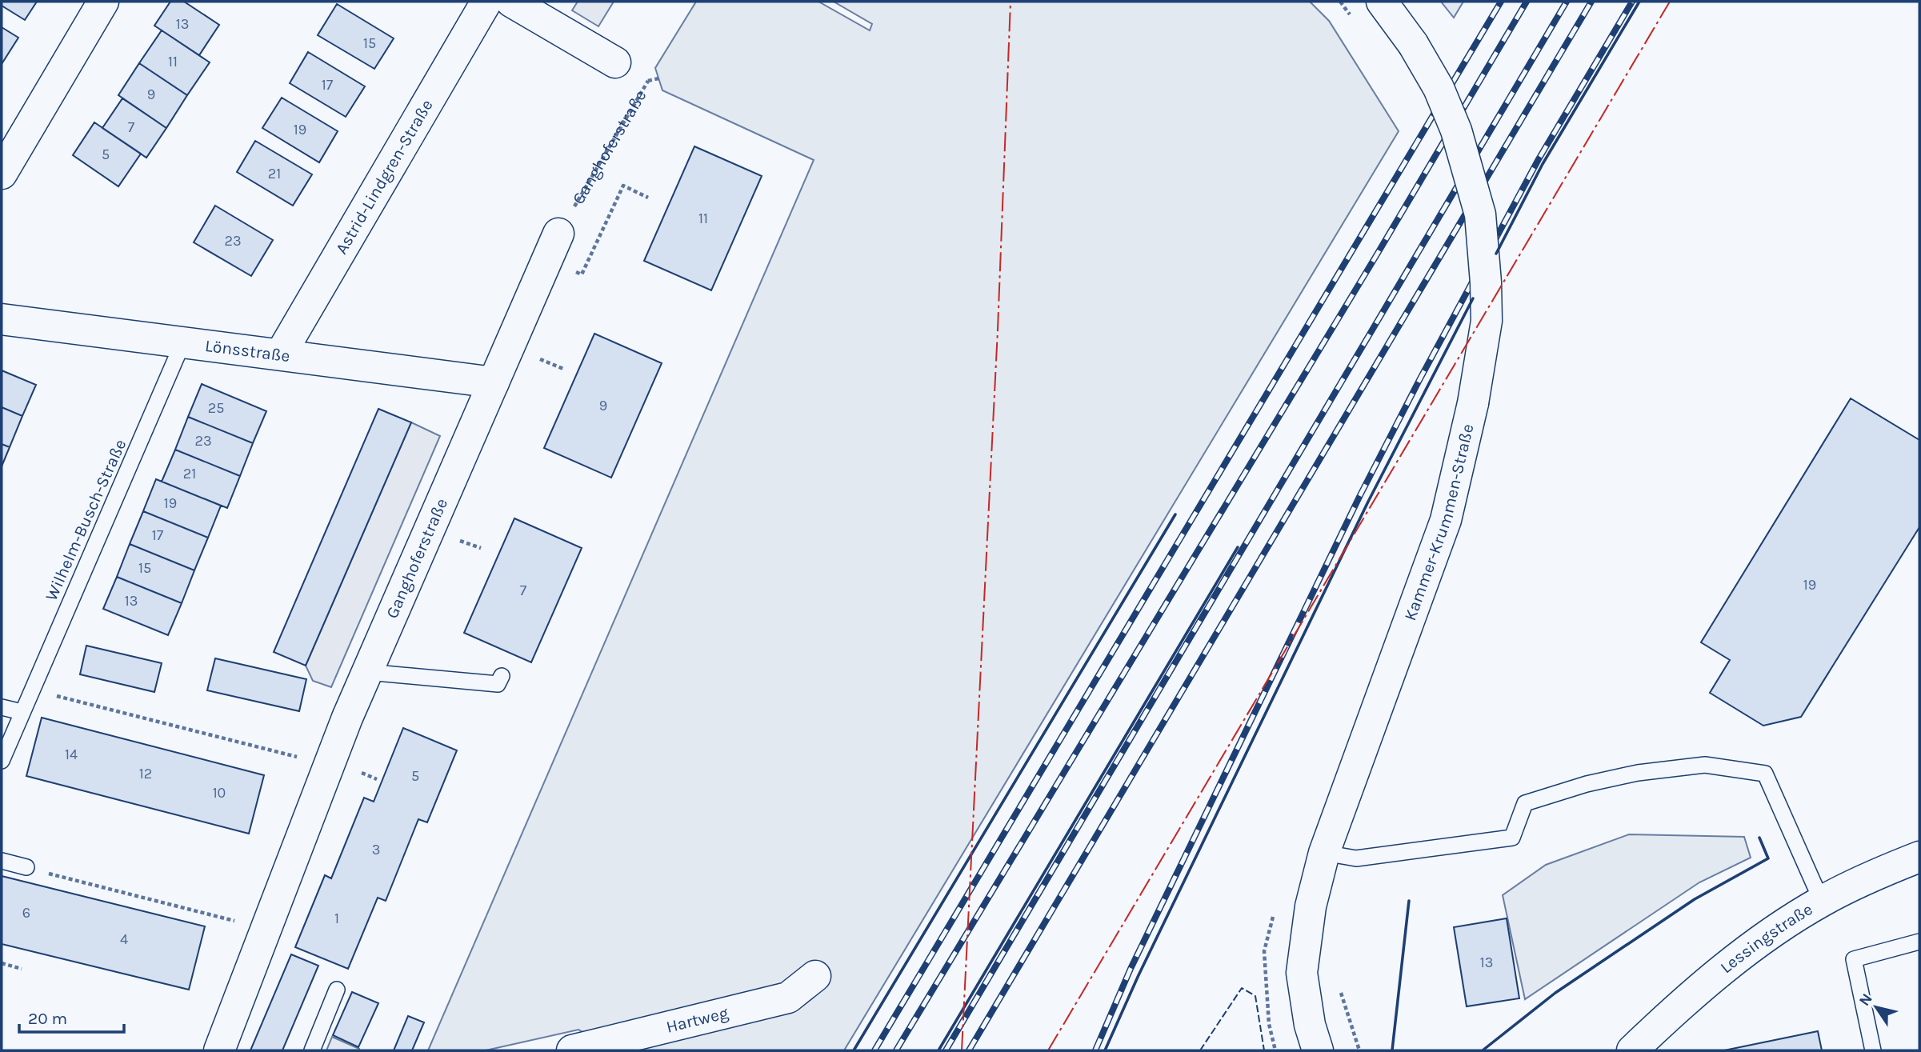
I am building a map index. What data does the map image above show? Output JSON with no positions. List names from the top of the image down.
{
  "streets": {
    "street": [
      "Ganghoferstraße",
      "Astrid-Lindgren-Straße",
      "Lönsstraße",
      "Kammer-Krummen-Straße",
      "Lessingstraße",
      "Hartweg"
    ],
    "lane": ["Wilhelm-Busch-Straße"]
  },
  "crossings": [
    ["Ganghoferstraße", "Lönsstraße"],
    ["Astrid-Lindgren-Straße", "Lönsstraße"],
    ["Lönsstraße", "Wilhelm-Busch-Straße"]
  ],
  "house_numbers": [
    "13",
    "15",
    "11",
    "17",
    "9",
    "7",
    "19",
    "5",
    "21",
    "11",
    "23",
    "9",
    "25",
    "23",
    "21",
    "19",
    "17",
    "15",
    "19",
    "7",
    "13",
    "14",
    "12",
    "5",
    "10",
    "3",
    "6",
    "1",
    "4",
    "13"
  ],
  "scale_bar": "20 m",
  "north": "top left"
}
